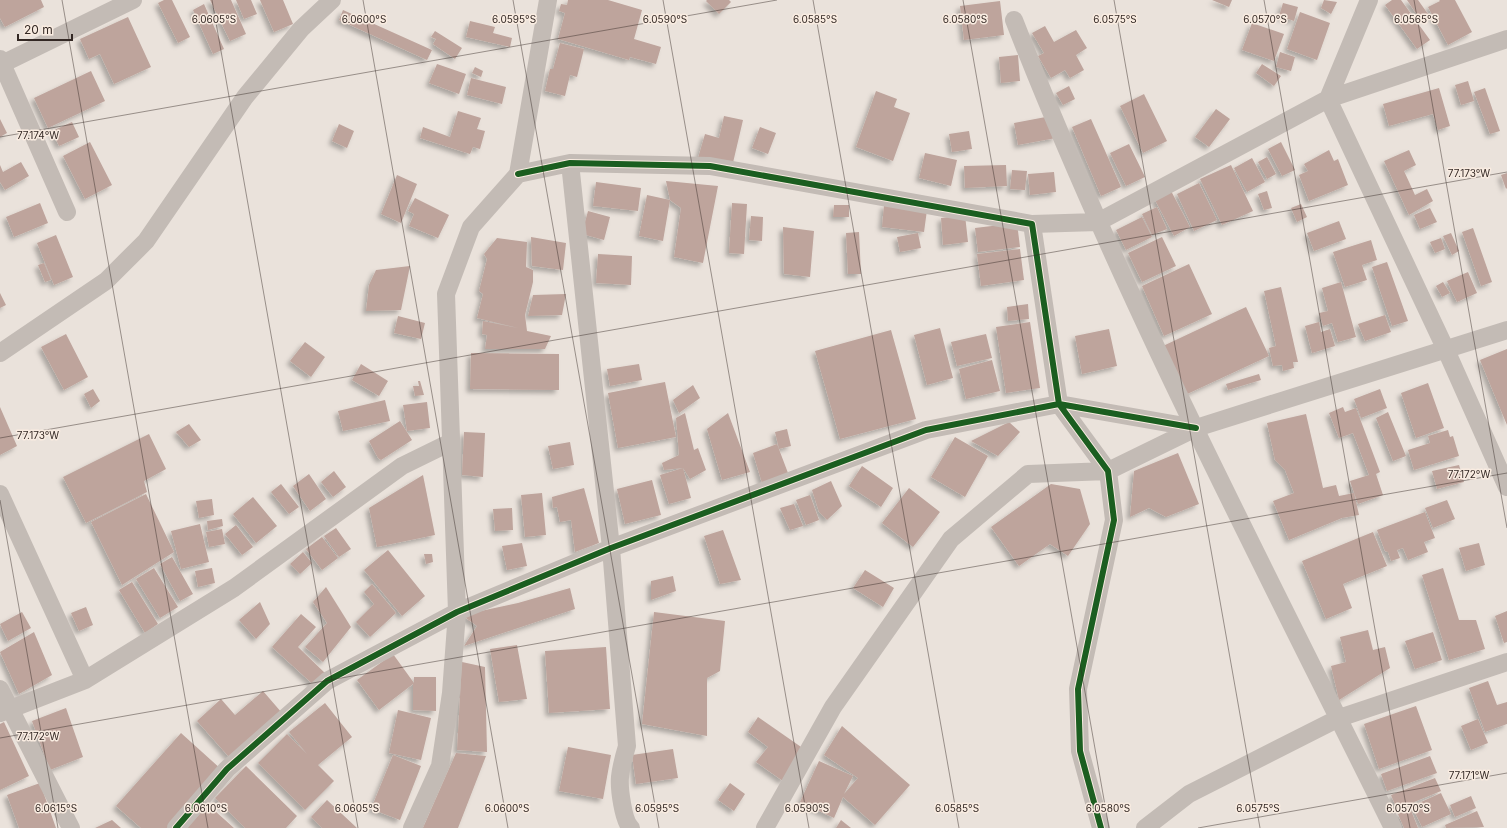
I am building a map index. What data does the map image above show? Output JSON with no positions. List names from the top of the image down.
{
  "scale_bar": "20 m",
  "coordinates": [
    "6.0565°S",
    "6.0605°S",
    "6.0600°S",
    "6.0595°S",
    "6.0590°S",
    "6.0585°S",
    "6.0580°S",
    "6.0575°S",
    "6.0570°S",
    "77.174°W",
    "77.173°W",
    "77.172°W",
    "77.171°W",
    "6.0615°S",
    "6.0610°S"
  ]
}
